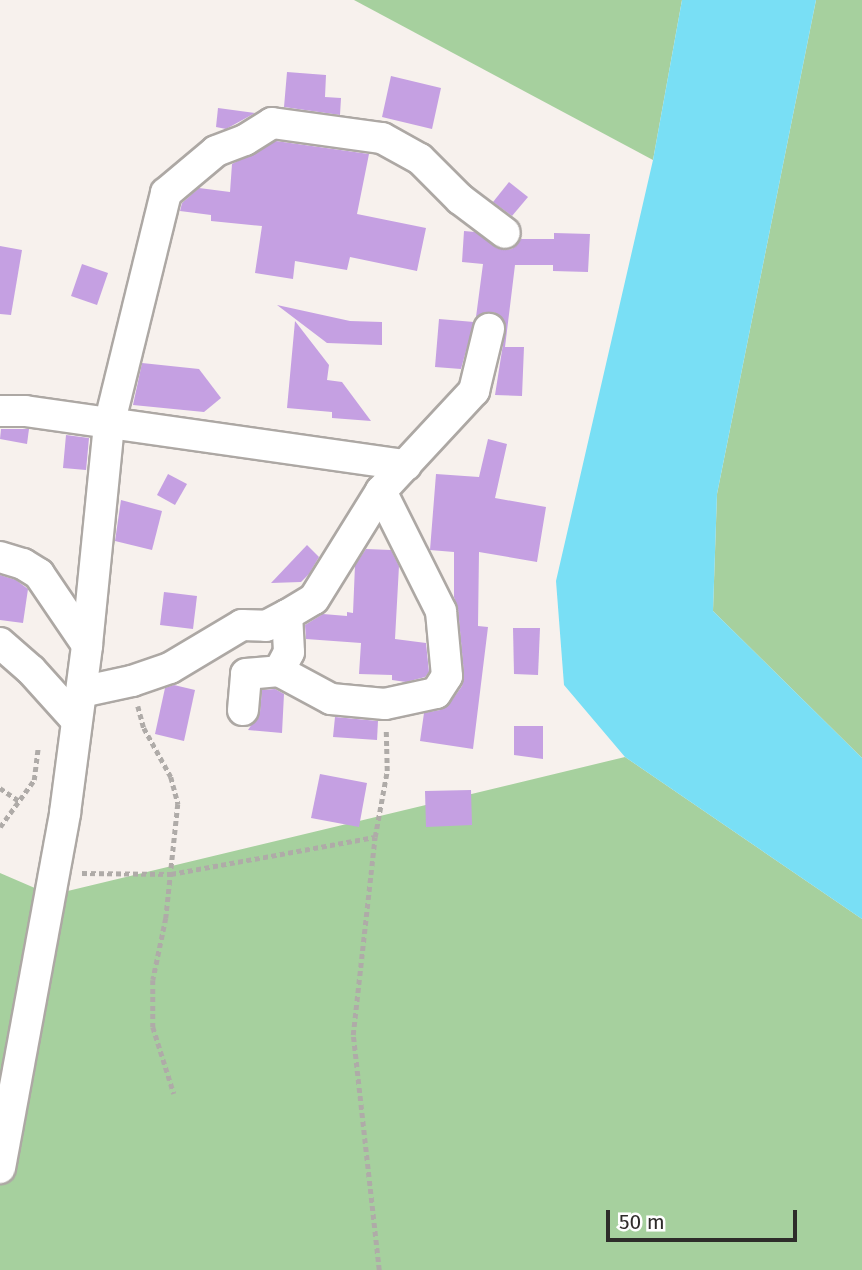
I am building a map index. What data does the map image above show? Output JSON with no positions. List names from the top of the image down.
{
  "scale_bar": "50 m"
}
